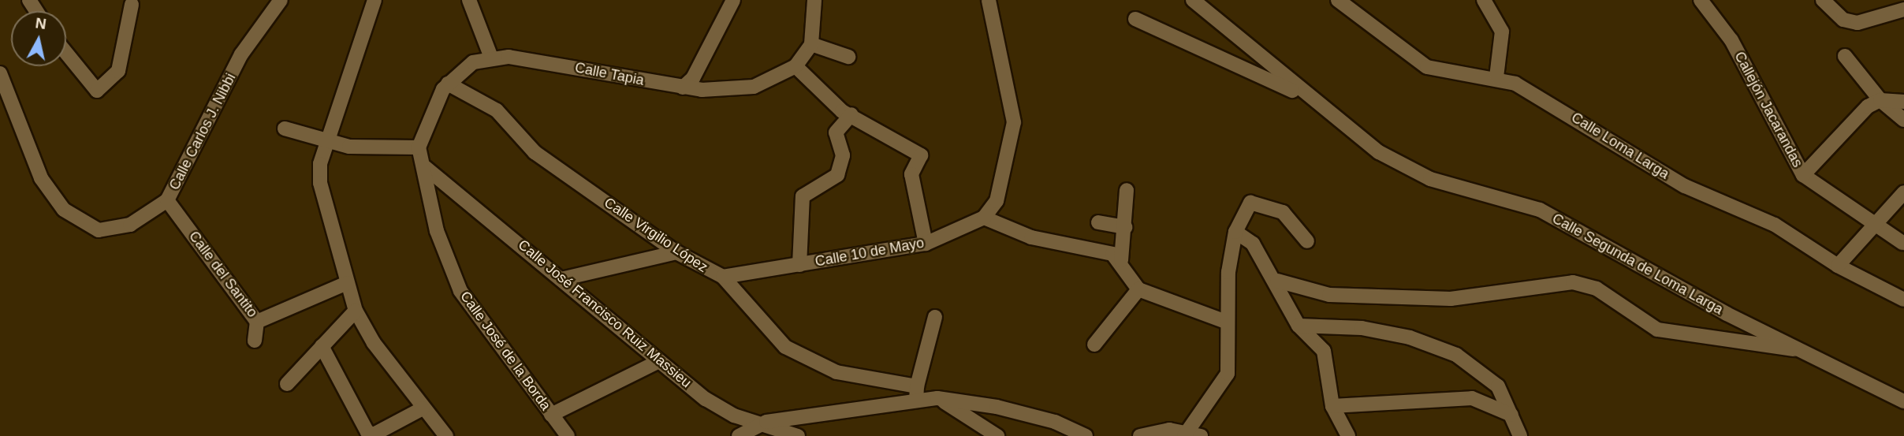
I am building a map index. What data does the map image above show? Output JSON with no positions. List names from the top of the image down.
{
  "streets": {
    "street": [
      "Calle Tapia",
      "Callejón Jacarandas",
      "Calle Carlos J. Nibbi",
      "Calle Loma Larga",
      "Calle Virgilio López",
      "Calle 10 de Mayo",
      "Calle Segunda de Loma Larga",
      "Calle del Santito",
      "Calle José Francisco Ruiz Massieu",
      "Calle José de la Borda"
    ]
  },
  "crossings": [
    ["Calle Tapia", "Calle Virgilio López"],
    ["Calle Carlos J. Nibbi", "Calle del Santito"],
    ["Calle Virgilio López", "Calle 10 de Mayo"],
    ["Calle José Francisco Ruiz Massieu", "Calle José de la Borda"]
  ],
  "north": "top"
}
